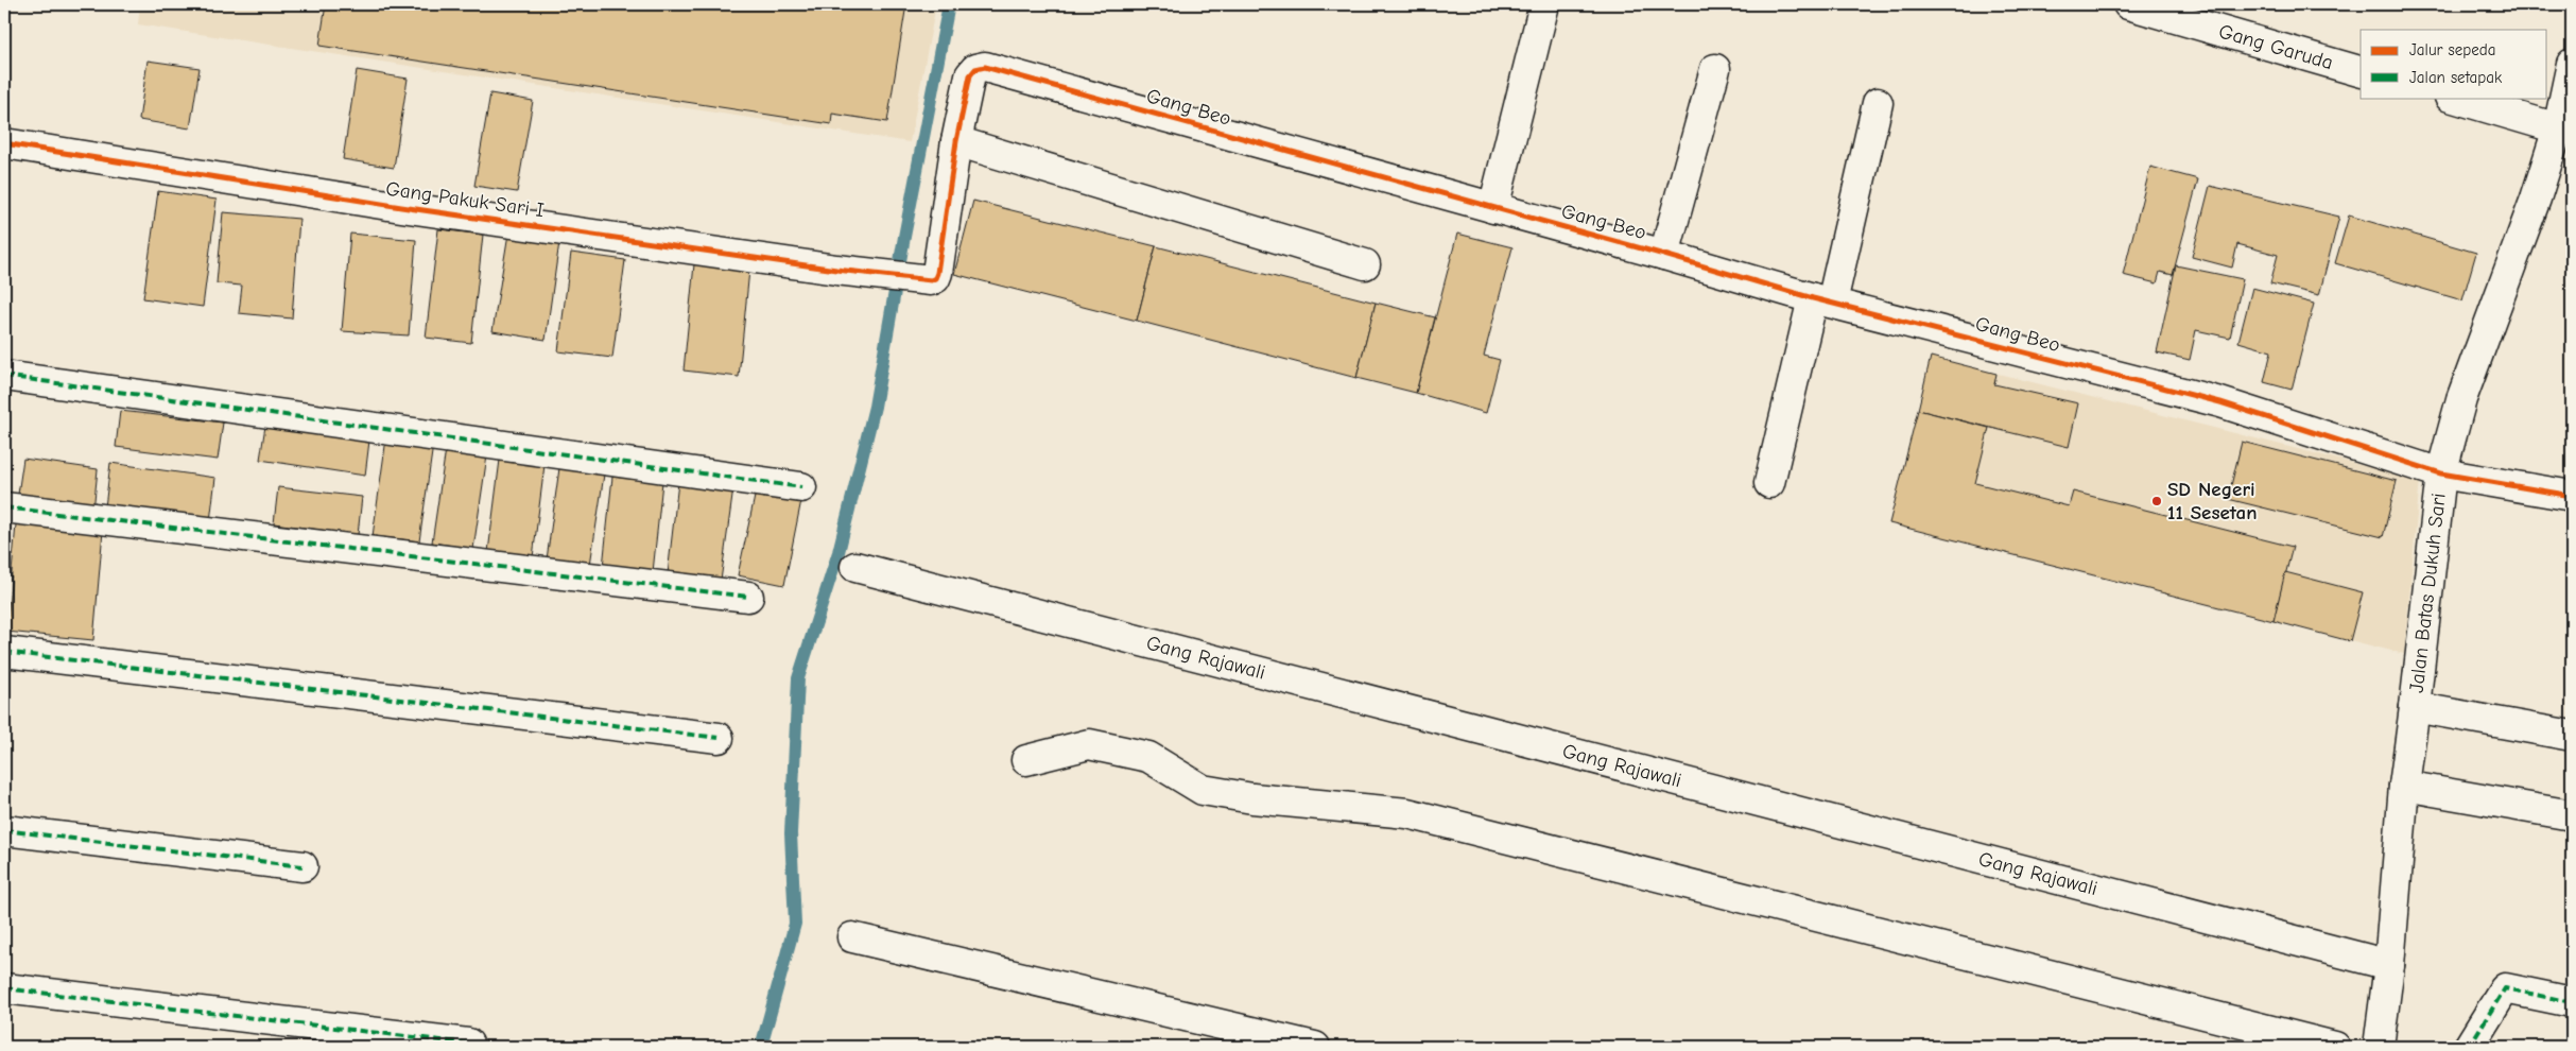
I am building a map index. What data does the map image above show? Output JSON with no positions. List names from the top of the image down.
{
  "streets": {
    "street": [
      "Gang Garuda",
      "Gang Beo",
      "Gang Pakuk Sari I",
      "Jalan Batas Dukuh Sari",
      "Gang Rajawali"
    ]
  },
  "crossings": [
    ["Gang Beo", "Gang Pakuk Sari I"],
    ["Gang Beo", "Jalan Batas Dukuh Sari"],
    ["Jalan Batas Dukuh Sari", "Gang Rajawali"]
  ],
  "places": ["SD Negeri 11 Sesetan"],
  "legend": ["Jalur sepeda", "Jalan setapak"]
}
